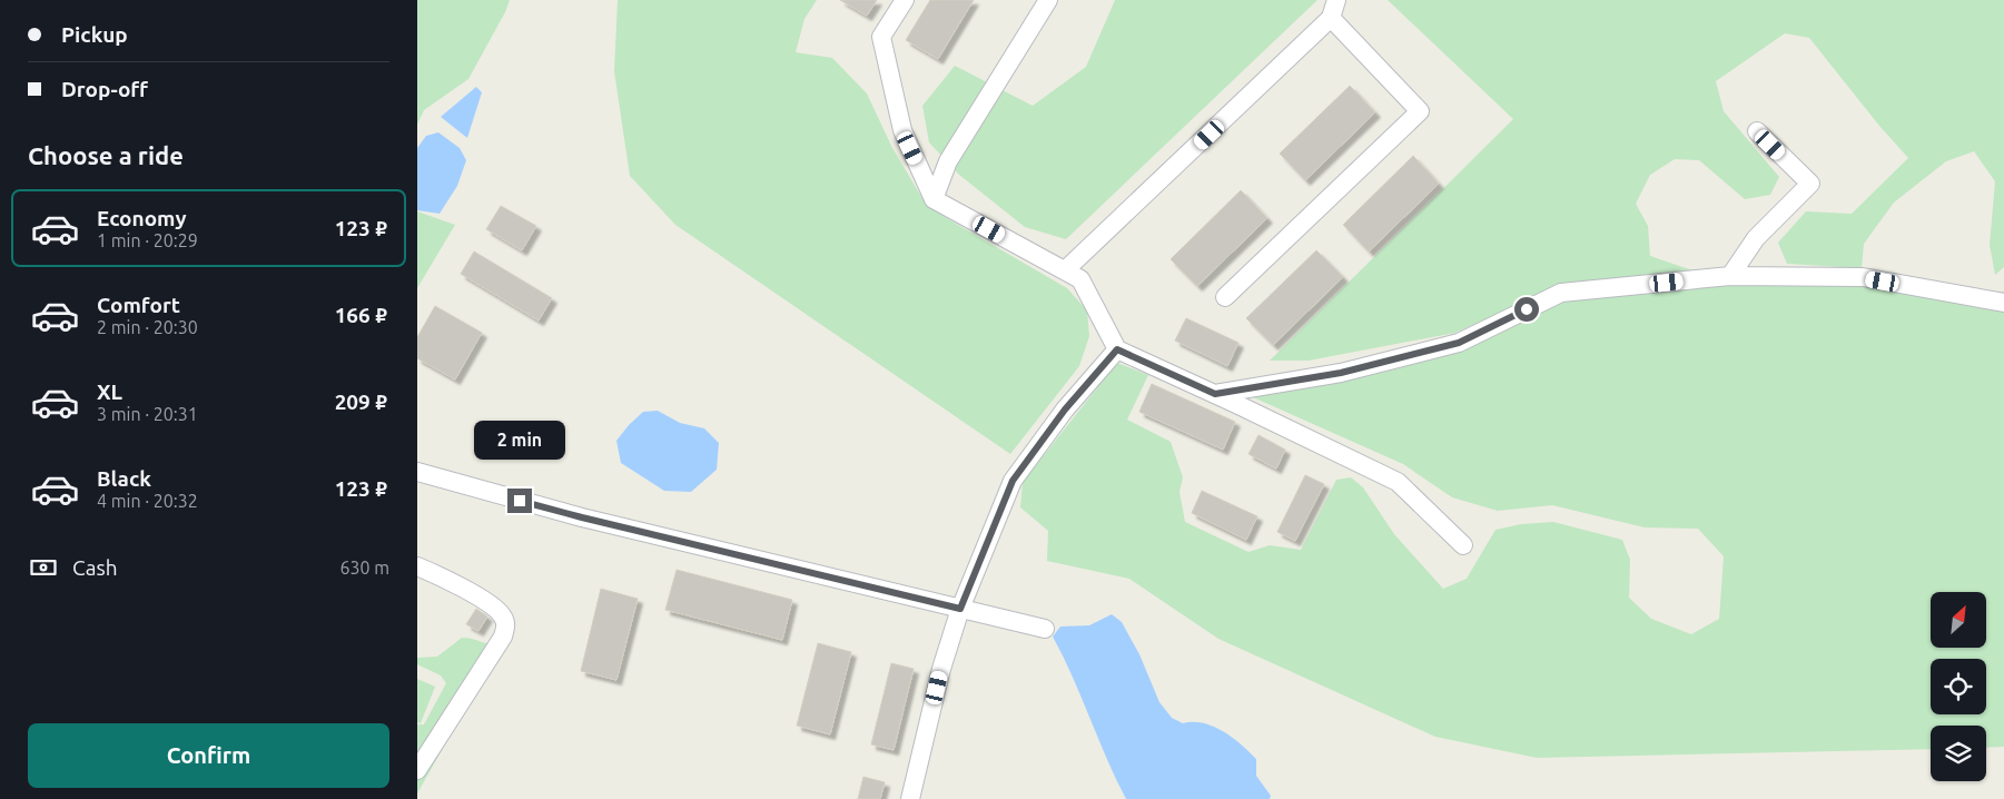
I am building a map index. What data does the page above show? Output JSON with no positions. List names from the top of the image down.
{
  "north": "top right",
  "page": {
    "banner": ["Pickup", "Drop-off"],
    "heading": "Choose a ride",
    "list": [
      {
        "name": "Economy",
        "note": "1 min · 20:29",
        "value": "123 ₽"
      },
      {
        "name": "Comfort",
        "note": "2 min · 20:30",
        "value": "166 ₽"
      },
      {
        "name": "XL",
        "note": "3 min · 20:31",
        "value": "209 ₽"
      },
      {
        "name": "Black",
        "note": "4 min · 20:32",
        "value": "123 ₽"
      }
    ],
    "bubble": "2 min",
    "pay": ["Cash", "630 m"],
    "buttons": "Confirm"
  }
}
